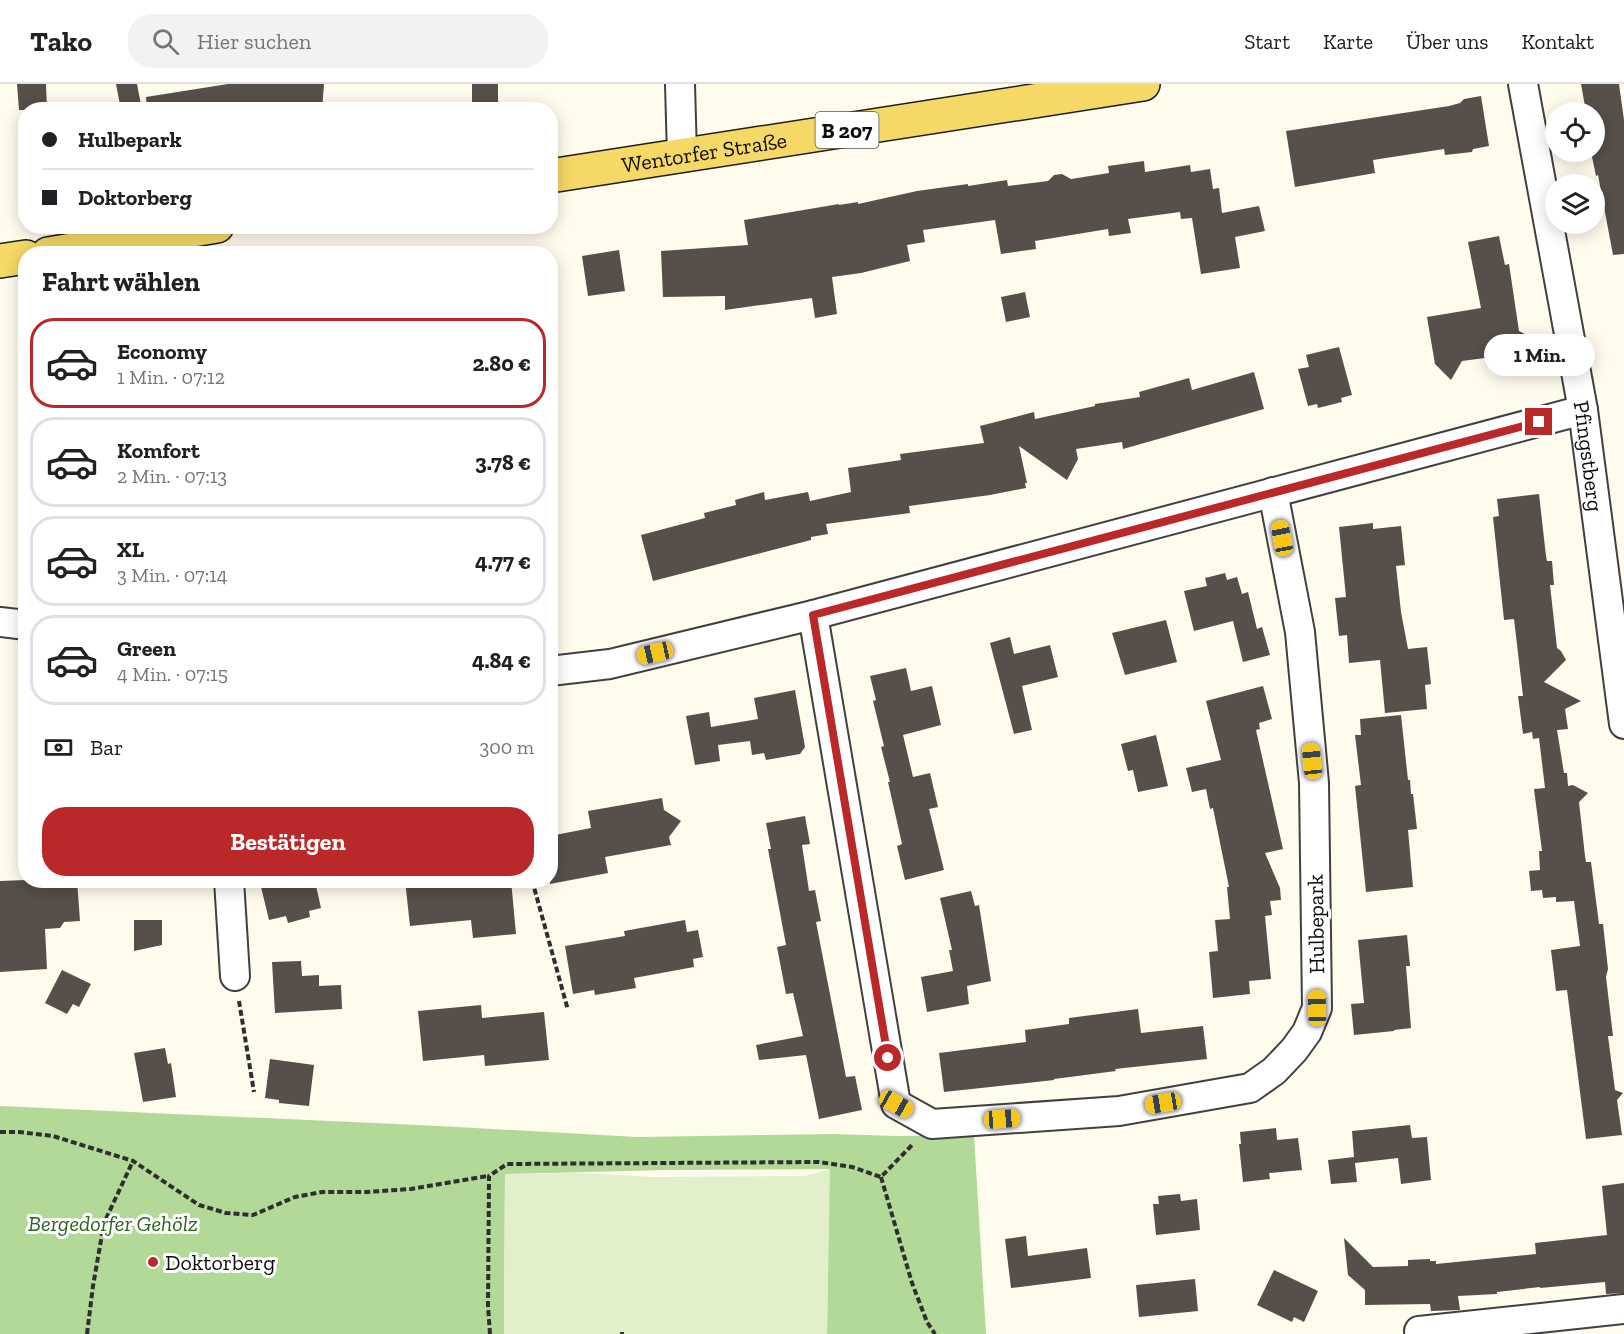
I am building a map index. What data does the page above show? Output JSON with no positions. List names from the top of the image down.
{
  "streets": {
    "main road": ["B 207", "Wentorfer Straße"],
    "street": ["Pfingstberg", "Hulbepark"]
  },
  "parks": ["Bergedorfer Gehölz"],
  "places": ["Doktorberg"],
  "page": {
    "header": "Tako",
    "search": "Hier suchen",
    "nav": [
      "Start",
      "Karte",
      "Über uns",
      "Kontakt"
    ],
    "banner": ["Hulbepark", "Doktorberg"],
    "heading": "Fahrt wählen",
    "list": [
      {
        "name": "Economy",
        "note": "1 Min. · 07:12",
        "value": "2.80 €"
      },
      {
        "name": "Komfort",
        "note": "2 Min. · 07:13",
        "value": "3.78 €"
      },
      {
        "name": "XL",
        "note": "3 Min. · 07:14",
        "value": "4.77 €"
      },
      {
        "name": "Green",
        "note": "4 Min. · 07:15",
        "value": "4.84 €"
      }
    ],
    "bubble": "1 Min.",
    "pay": ["Bar", "300 m"],
    "buttons": "Bestätigen"
  }
}
